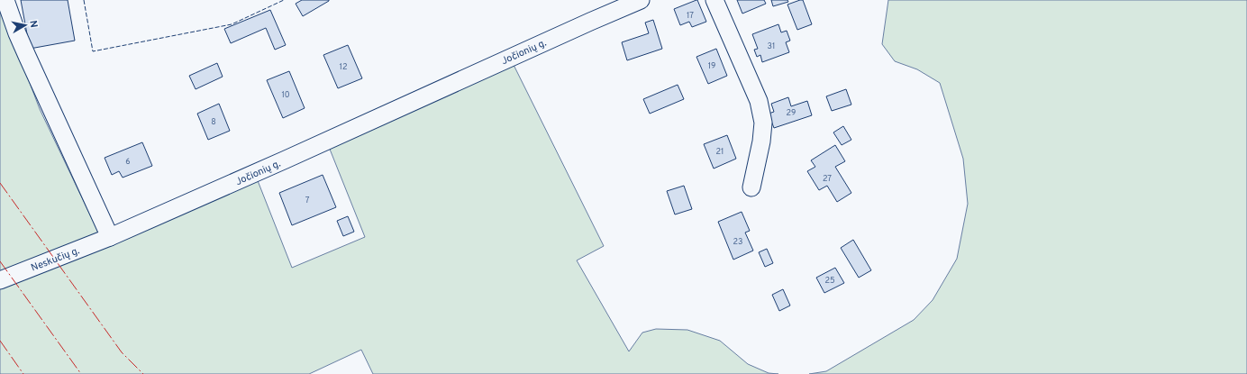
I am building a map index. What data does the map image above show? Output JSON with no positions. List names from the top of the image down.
{
  "streets": {
    "street": ["Jočionių g.", "Neskučių g."]
  },
  "crossings": [
    ["Jočionių g.", "Neskučių g."]
  ],
  "house_numbers": [
    "17",
    "31",
    "19",
    "12",
    "10",
    "29",
    "8",
    "21",
    "6",
    "27",
    "7",
    "23",
    "25"
  ],
  "north": "right"
}
